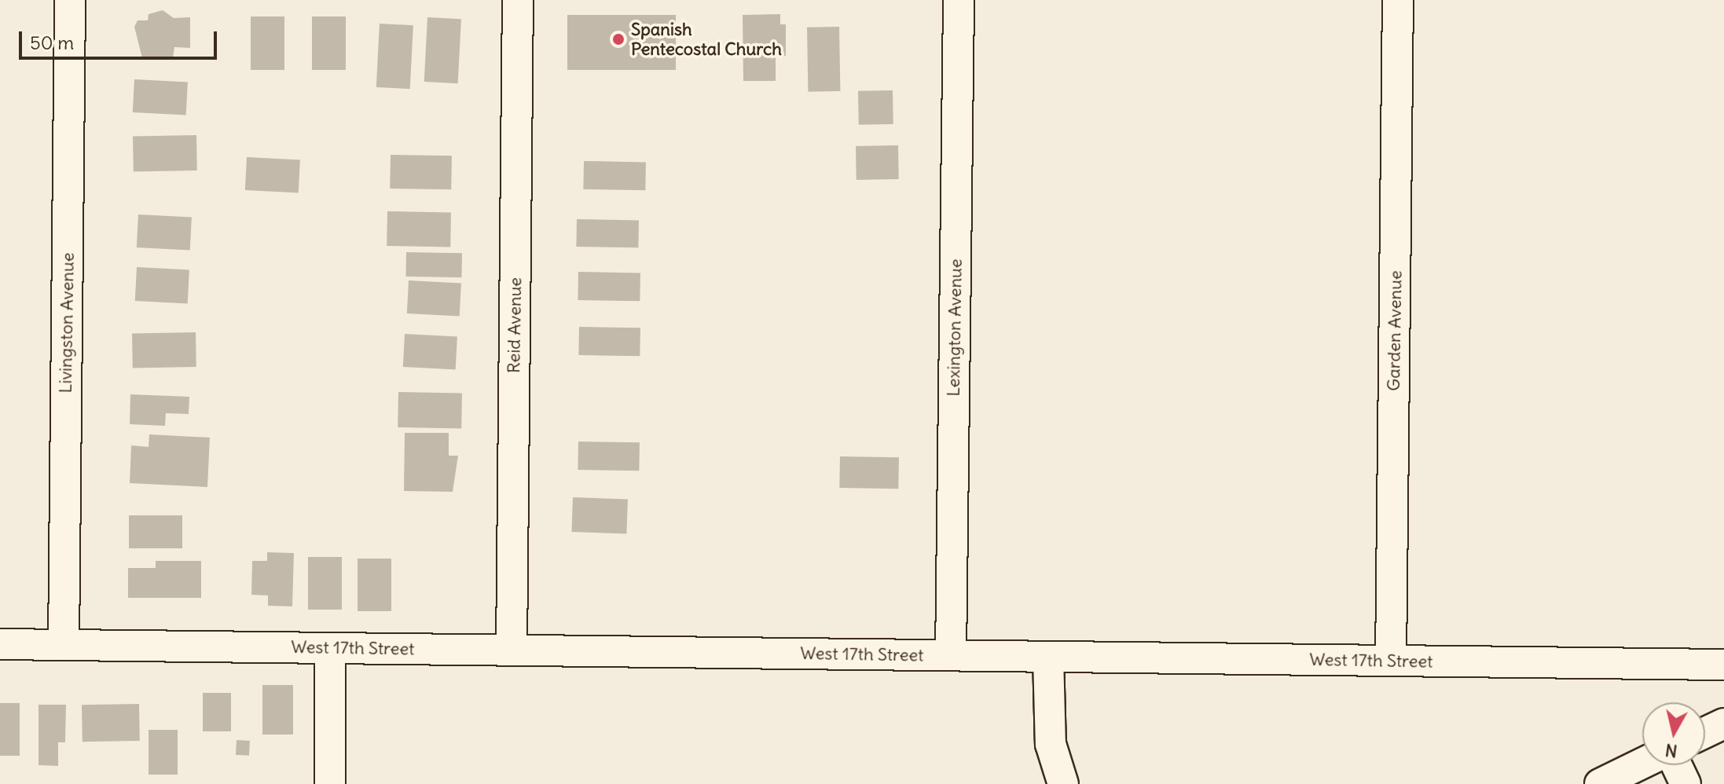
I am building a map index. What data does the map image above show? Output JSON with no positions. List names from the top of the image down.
{
  "streets": {
    "street": [
      "Livingston Avenue",
      "Reid Avenue",
      "Lexington Avenue",
      "Garden Avenue",
      "West 17th Street"
    ]
  },
  "crossings": [
    ["Livingston Avenue", "West 17th Street"],
    ["Reid Avenue", "West 17th Street"],
    ["Lexington Avenue", "West 17th Street"],
    ["Garden Avenue", "West 17th Street"]
  ],
  "places": ["Spanish Pentecostal Church"],
  "scale_bar": "50 m",
  "north": "bottom"
}
